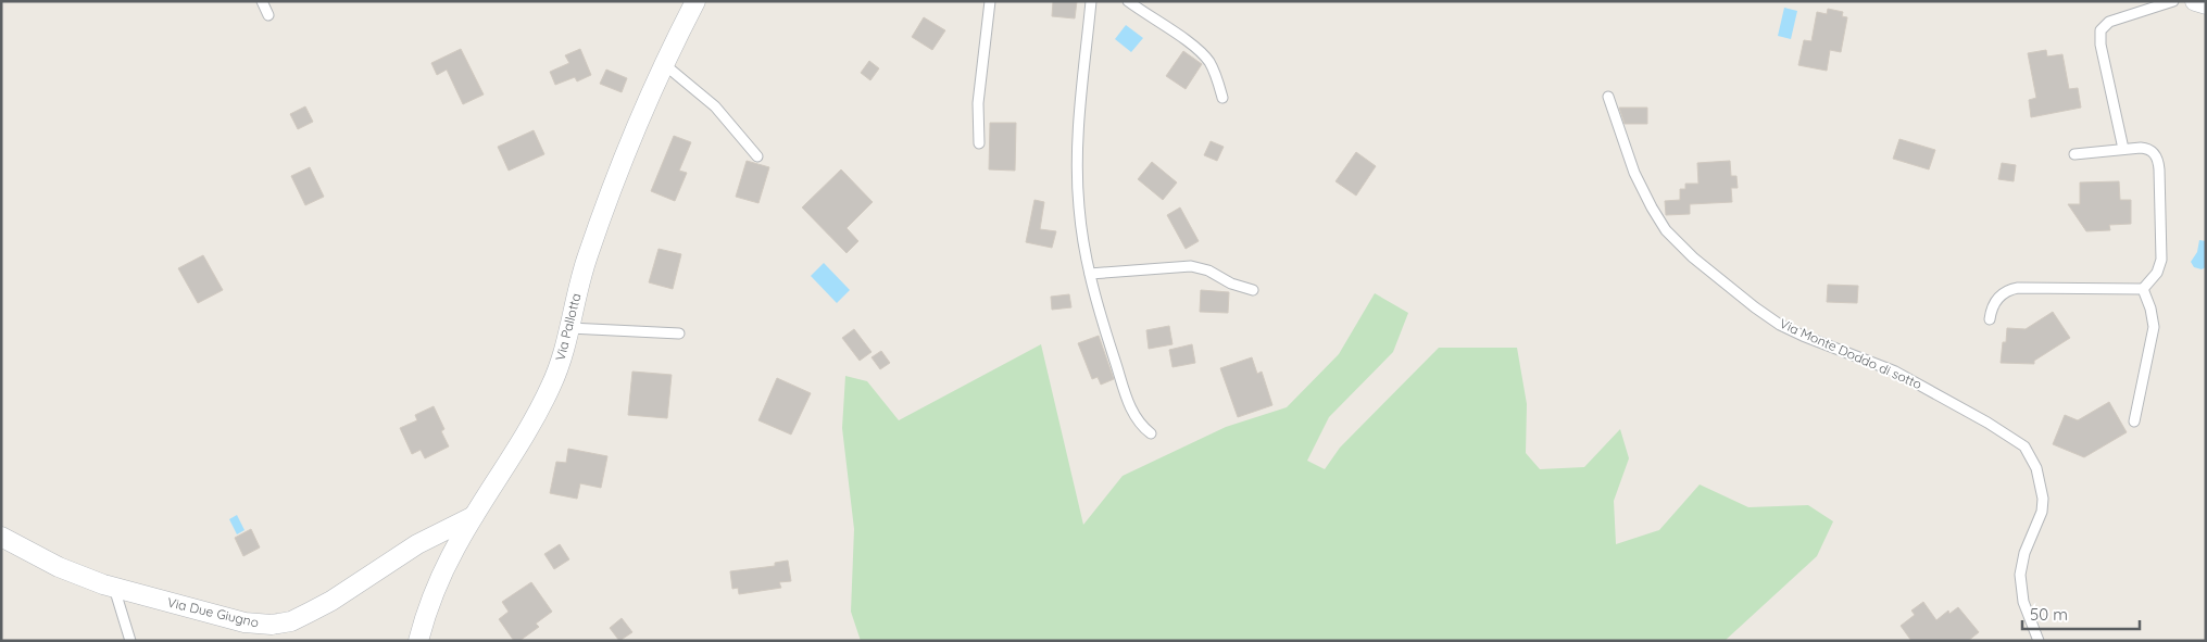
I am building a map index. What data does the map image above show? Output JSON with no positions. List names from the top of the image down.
{
  "streets": {
    "street": ["Via Pallotta", "Via Due Giugno"],
    "lane": ["Via Monte Doddo di sotto"]
  },
  "crossings": [
    ["Via Pallotta", "Via Due Giugno"]
  ],
  "scale_bar": "50 m"
}
